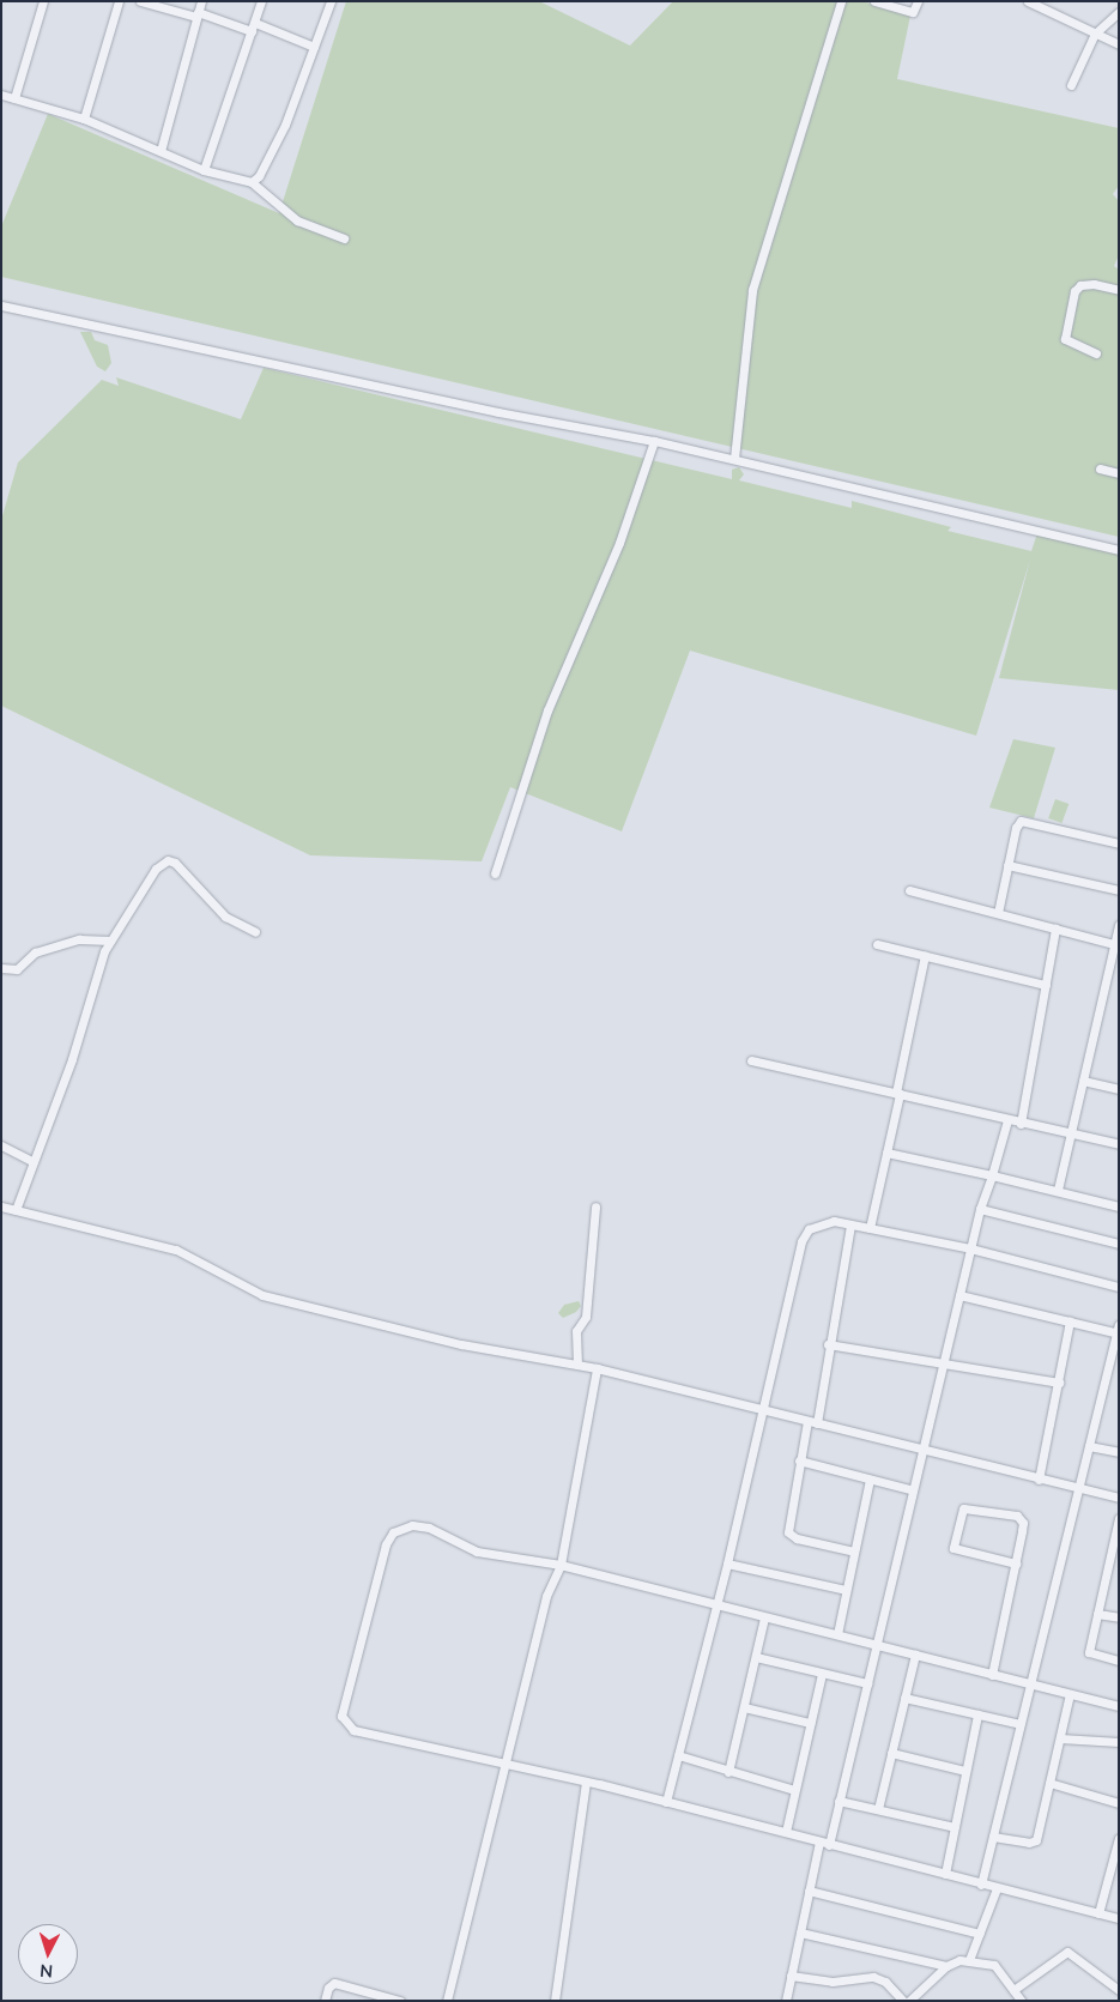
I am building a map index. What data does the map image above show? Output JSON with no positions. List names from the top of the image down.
{
  "north": "bottom"
}
